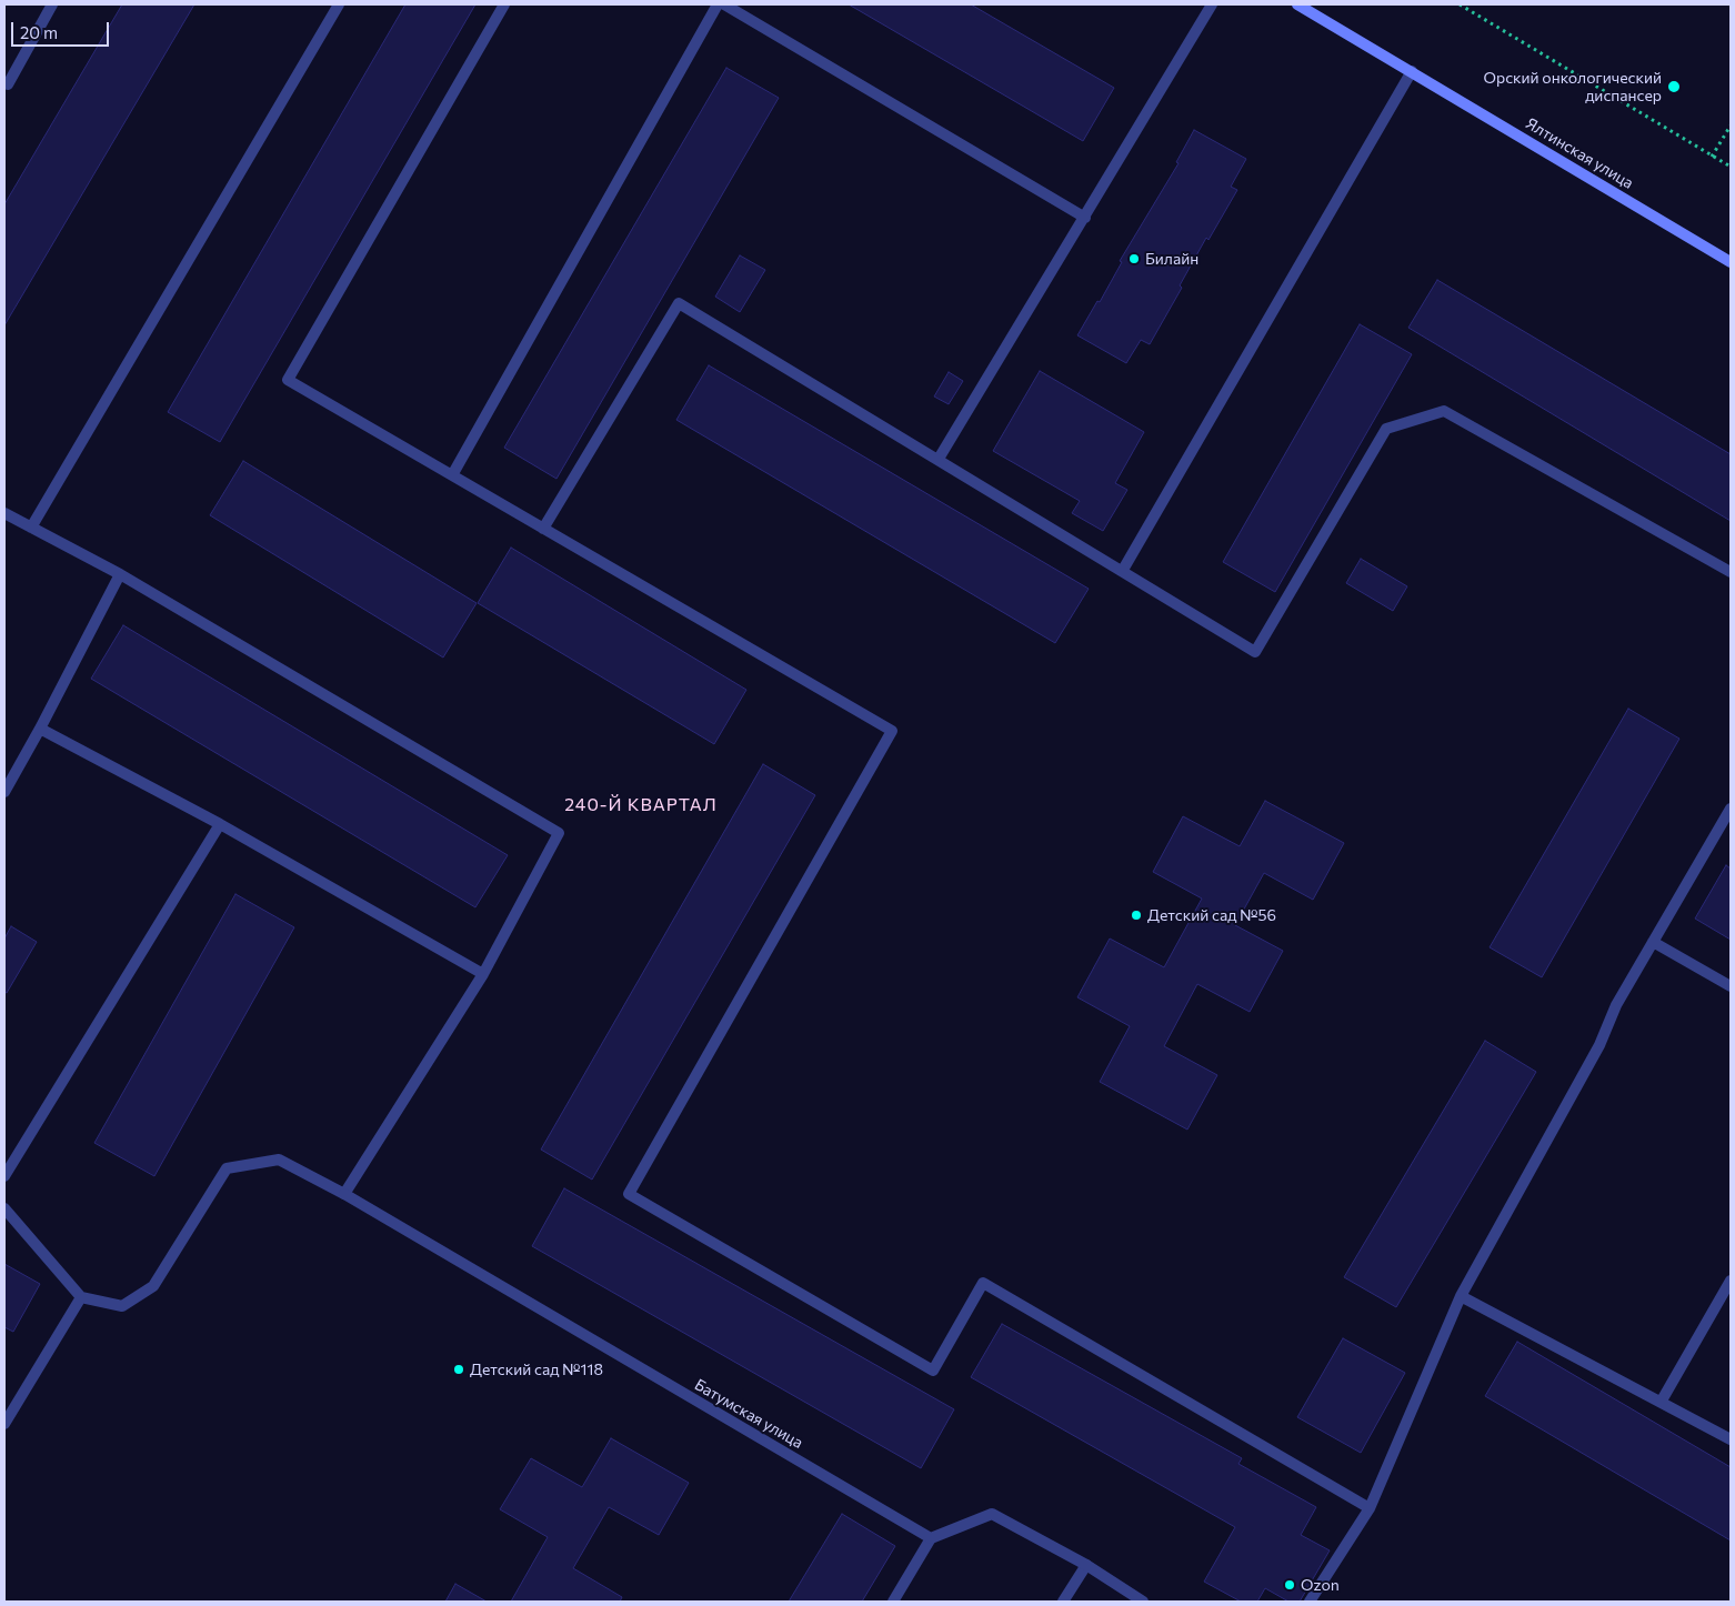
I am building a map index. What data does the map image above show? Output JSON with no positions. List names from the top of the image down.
{
  "streets": {
    "main road": ["Ялтинская улица"],
    "street": ["Батумская улица"]
  },
  "districts": ["240-Й КВАРТАЛ"],
  "places": [
    "Орский онкологический диспансер",
    "Билайн",
    "Детский сад №56",
    "Детский сад №118",
    "Ozon"
  ],
  "scale_bar": "20 m"
}
